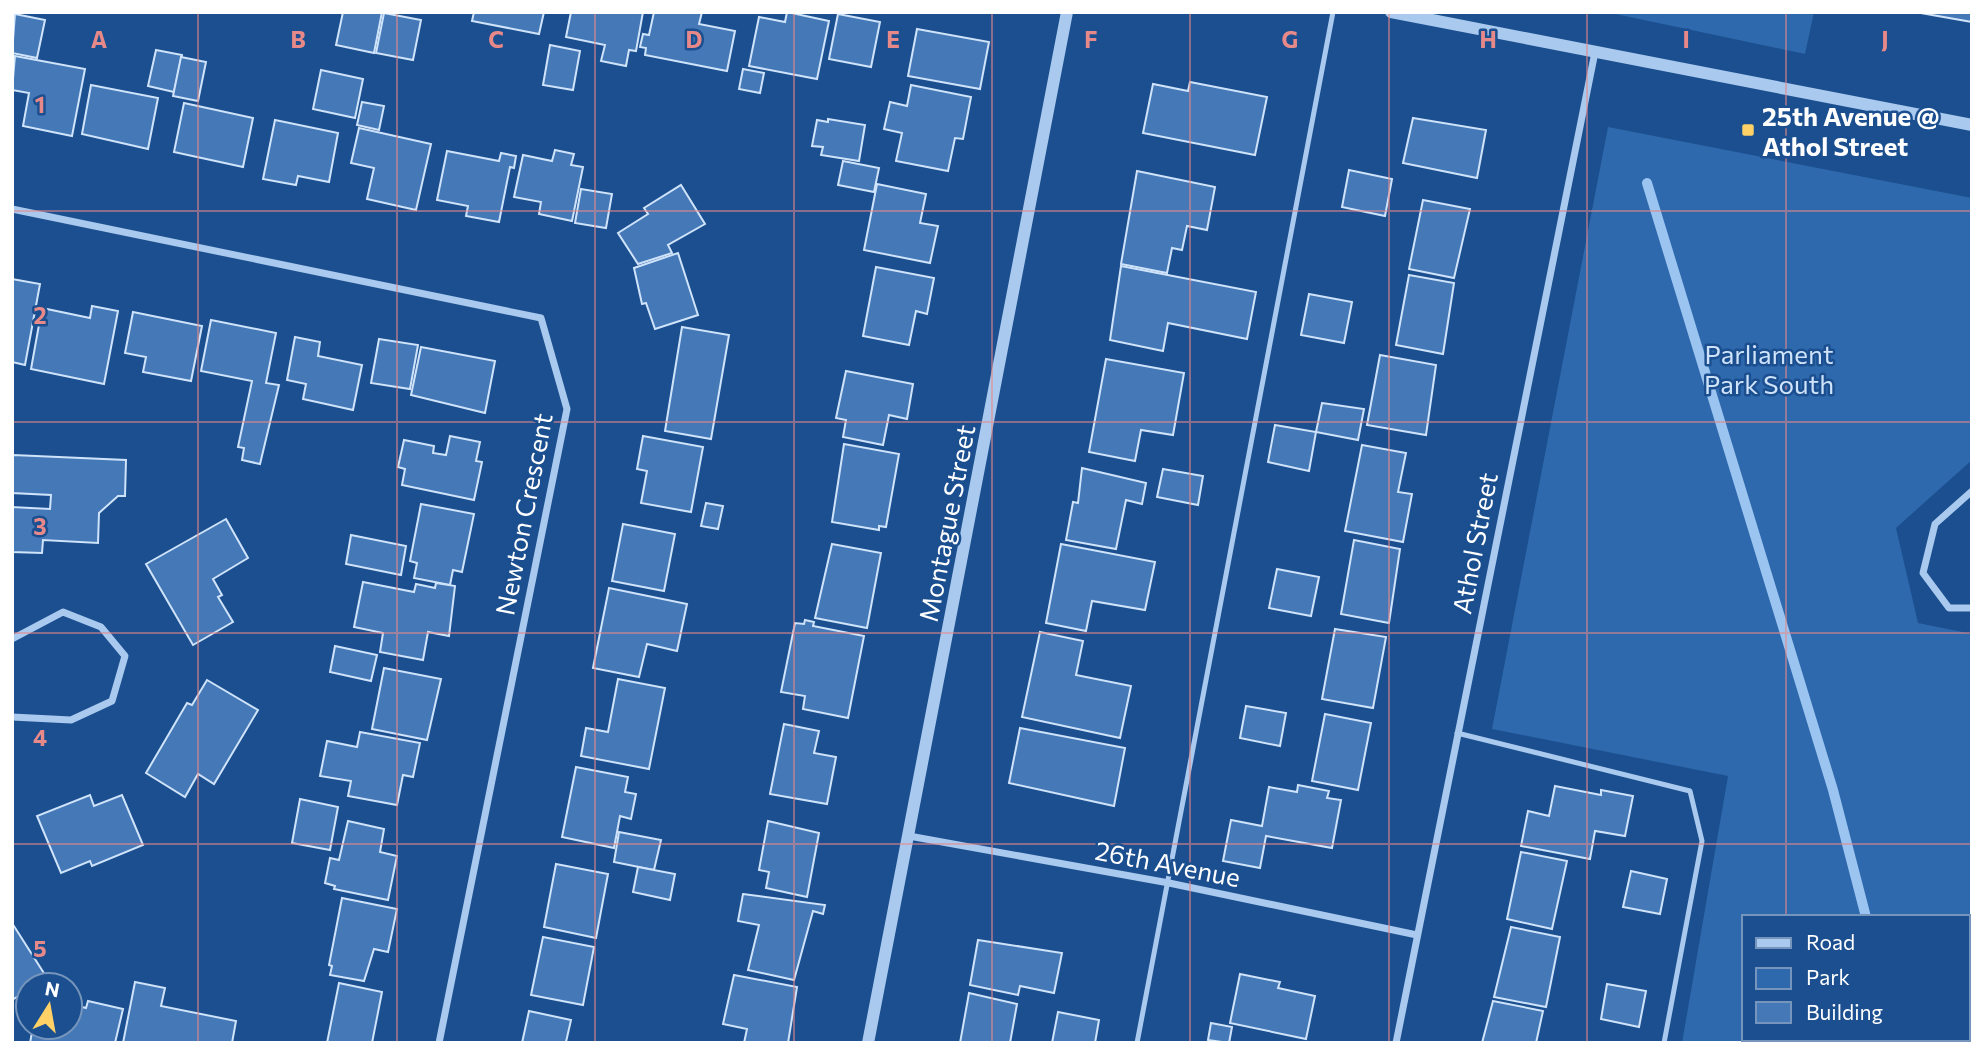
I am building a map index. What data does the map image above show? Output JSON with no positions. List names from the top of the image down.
{
  "streets": {
    "street": [
      "Newton Crescent",
      "Montague Street",
      "Athol Street",
      "26th Avenue"
    ]
  },
  "crossings": [
    ["Montague Street", "26th Avenue"],
    ["Athol Street", "26th Avenue"]
  ],
  "parks": ["Parliament Park South"],
  "places": {
    "transit": ["25th Avenue @ Athol Street"]
  },
  "legend": ["Road", "Park", "Building"],
  "north": "top",
  "grid": {
    "columns": [
      "A",
      "B",
      "C",
      "D",
      "E",
      "F",
      "G",
      "H",
      "I",
      "J"
    ],
    "rows": [
      "1",
      "2",
      "3",
      "4",
      "5"
    ]
  }
}
